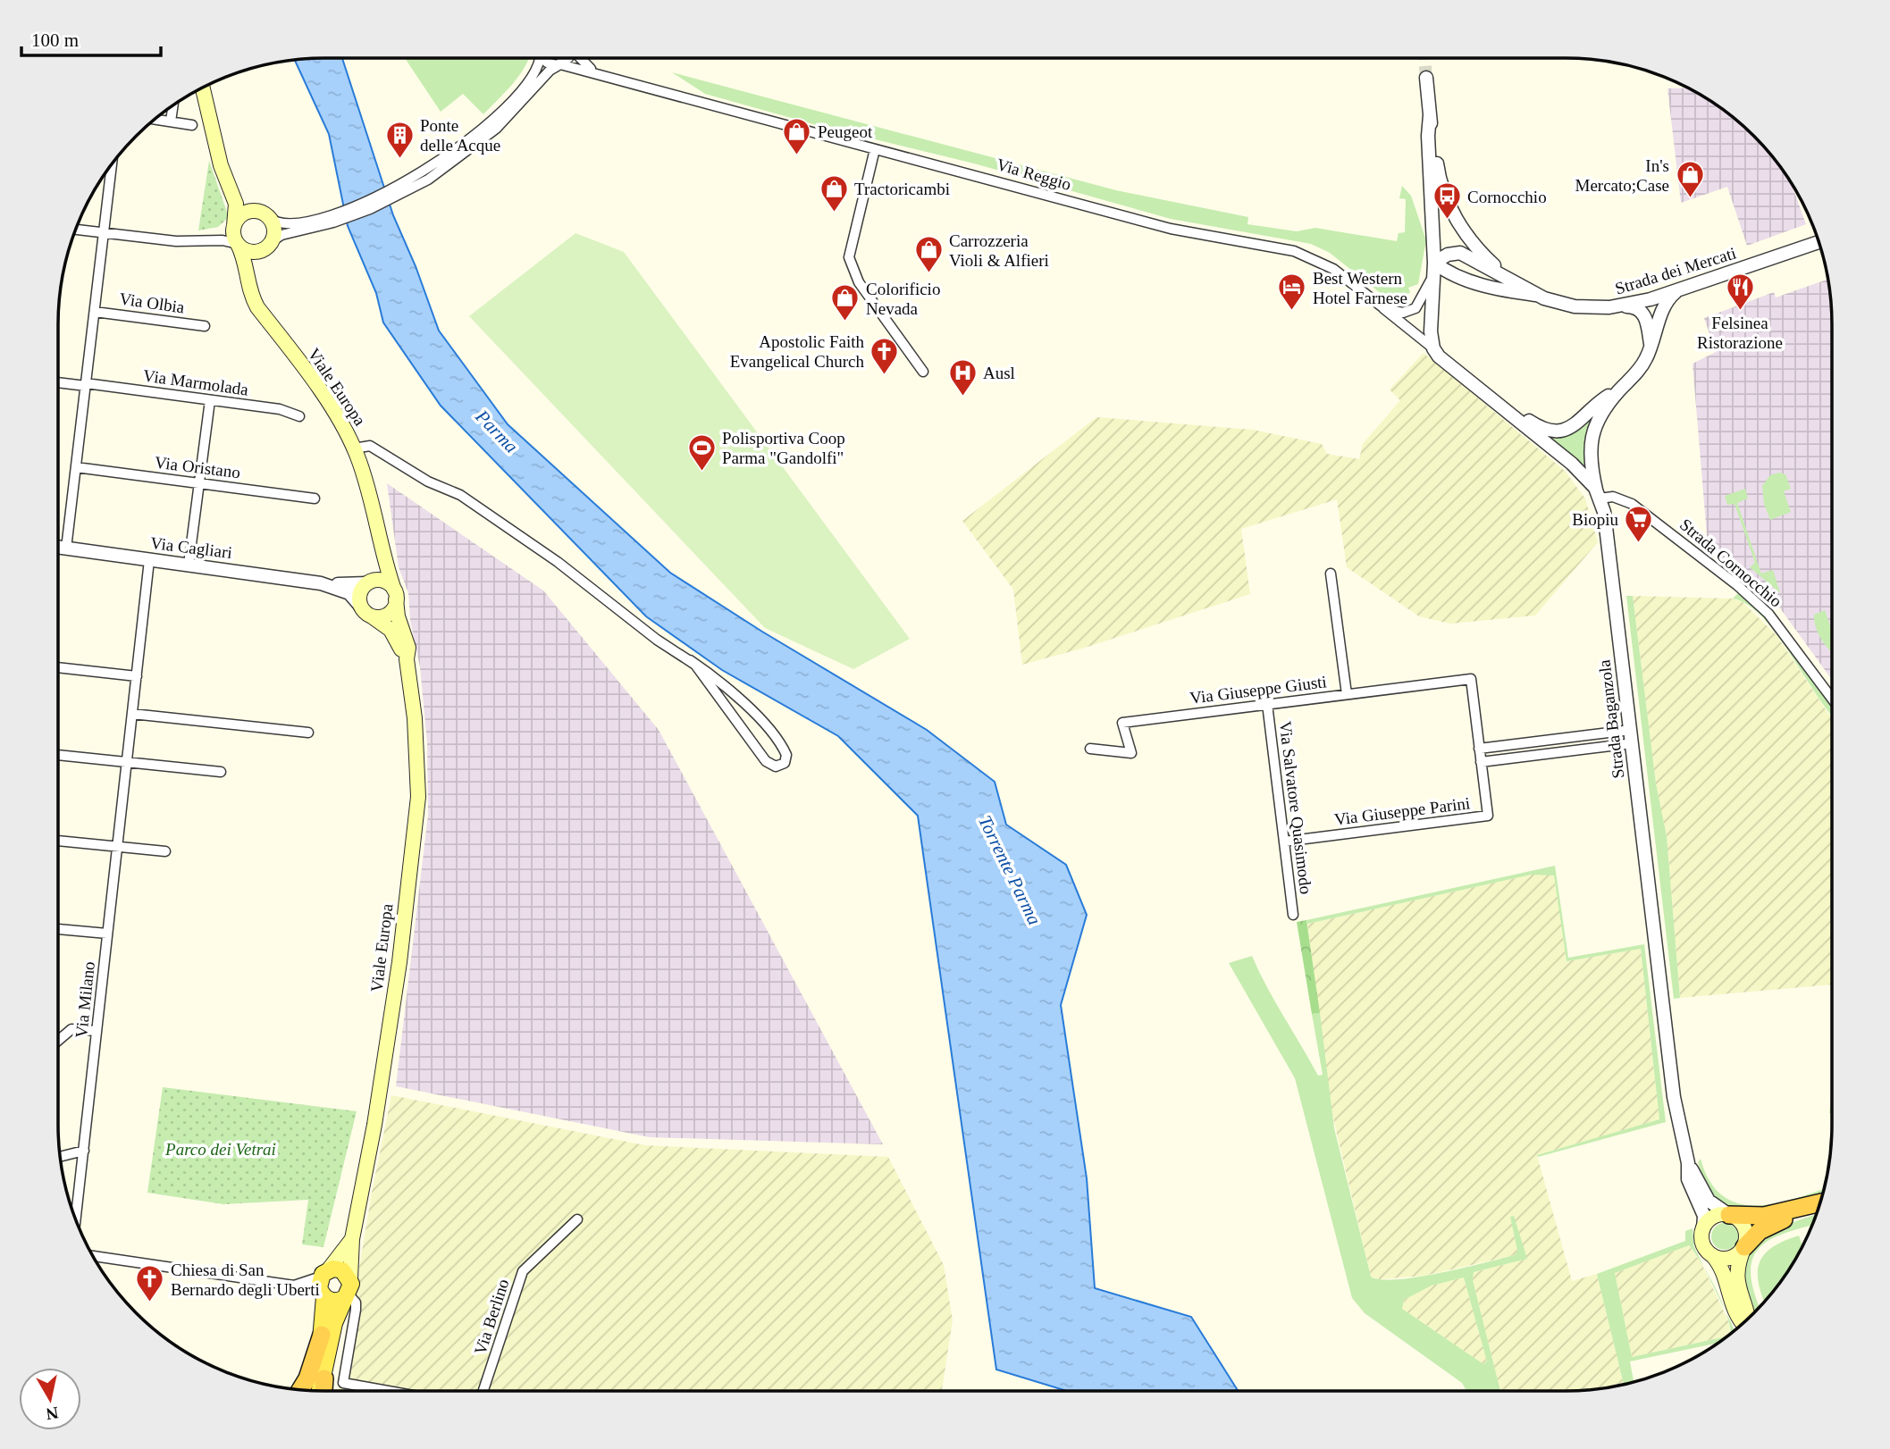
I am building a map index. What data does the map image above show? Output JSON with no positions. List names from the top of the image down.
{
  "streets": {
    "main road": ["Viale Europa", "Strada Baganzola"],
    "street": [
      "Via Reggio",
      "Strada dei Mercati",
      "Via Olbia",
      "Via Marmolada",
      "Via Oristano",
      "Via Cagliari",
      "Strada Cornocchio",
      "Via Giuseppe Giusti",
      "Via Salvatore Quasimodo",
      "Via Giuseppe Parini",
      "Via Milano",
      "Via Berlino"
    ]
  },
  "crossings": [
    ["Via Reggio", "Strada Baganzola"],
    ["Viale Europa", "Via Cagliari"],
    ["Via Cagliari", "Via Milano"],
    ["Strada Cornocchio", "Strada Baganzola"],
    ["Via Giuseppe Giusti", "Via Salvatore Quasimodo"],
    ["Via Salvatore Quasimodo", "Via Giuseppe Parini"]
  ],
  "water": ["Parma", "Torrente Parma"],
  "parks": ["Parco dei Vetrai"],
  "places": {
    "shop": [
      "Peugeot",
      "In's Mercato;Case",
      "Tractoricambi",
      "Carrozzeria Violi & Alfieri",
      "Colorificio Nevada"
    ],
    "building": ["Ponte delle Acque"],
    "bus stop": ["Cornocchio"],
    "hotel": ["Best Western Hotel Farnese"],
    "restaurant": ["Felsinea Ristorazione"],
    "church": ["Apostolic Faith Evangelical Church", "Chiesa di San Bernardo degli Uberti"],
    "hospital": ["Ausl"],
    "sports": ["Polisportiva Coop Parma \"Gandolfi\""],
    "supermarket": ["Biopiu"]
  },
  "scale_bar": "100 m",
  "north": "bottom"
}
